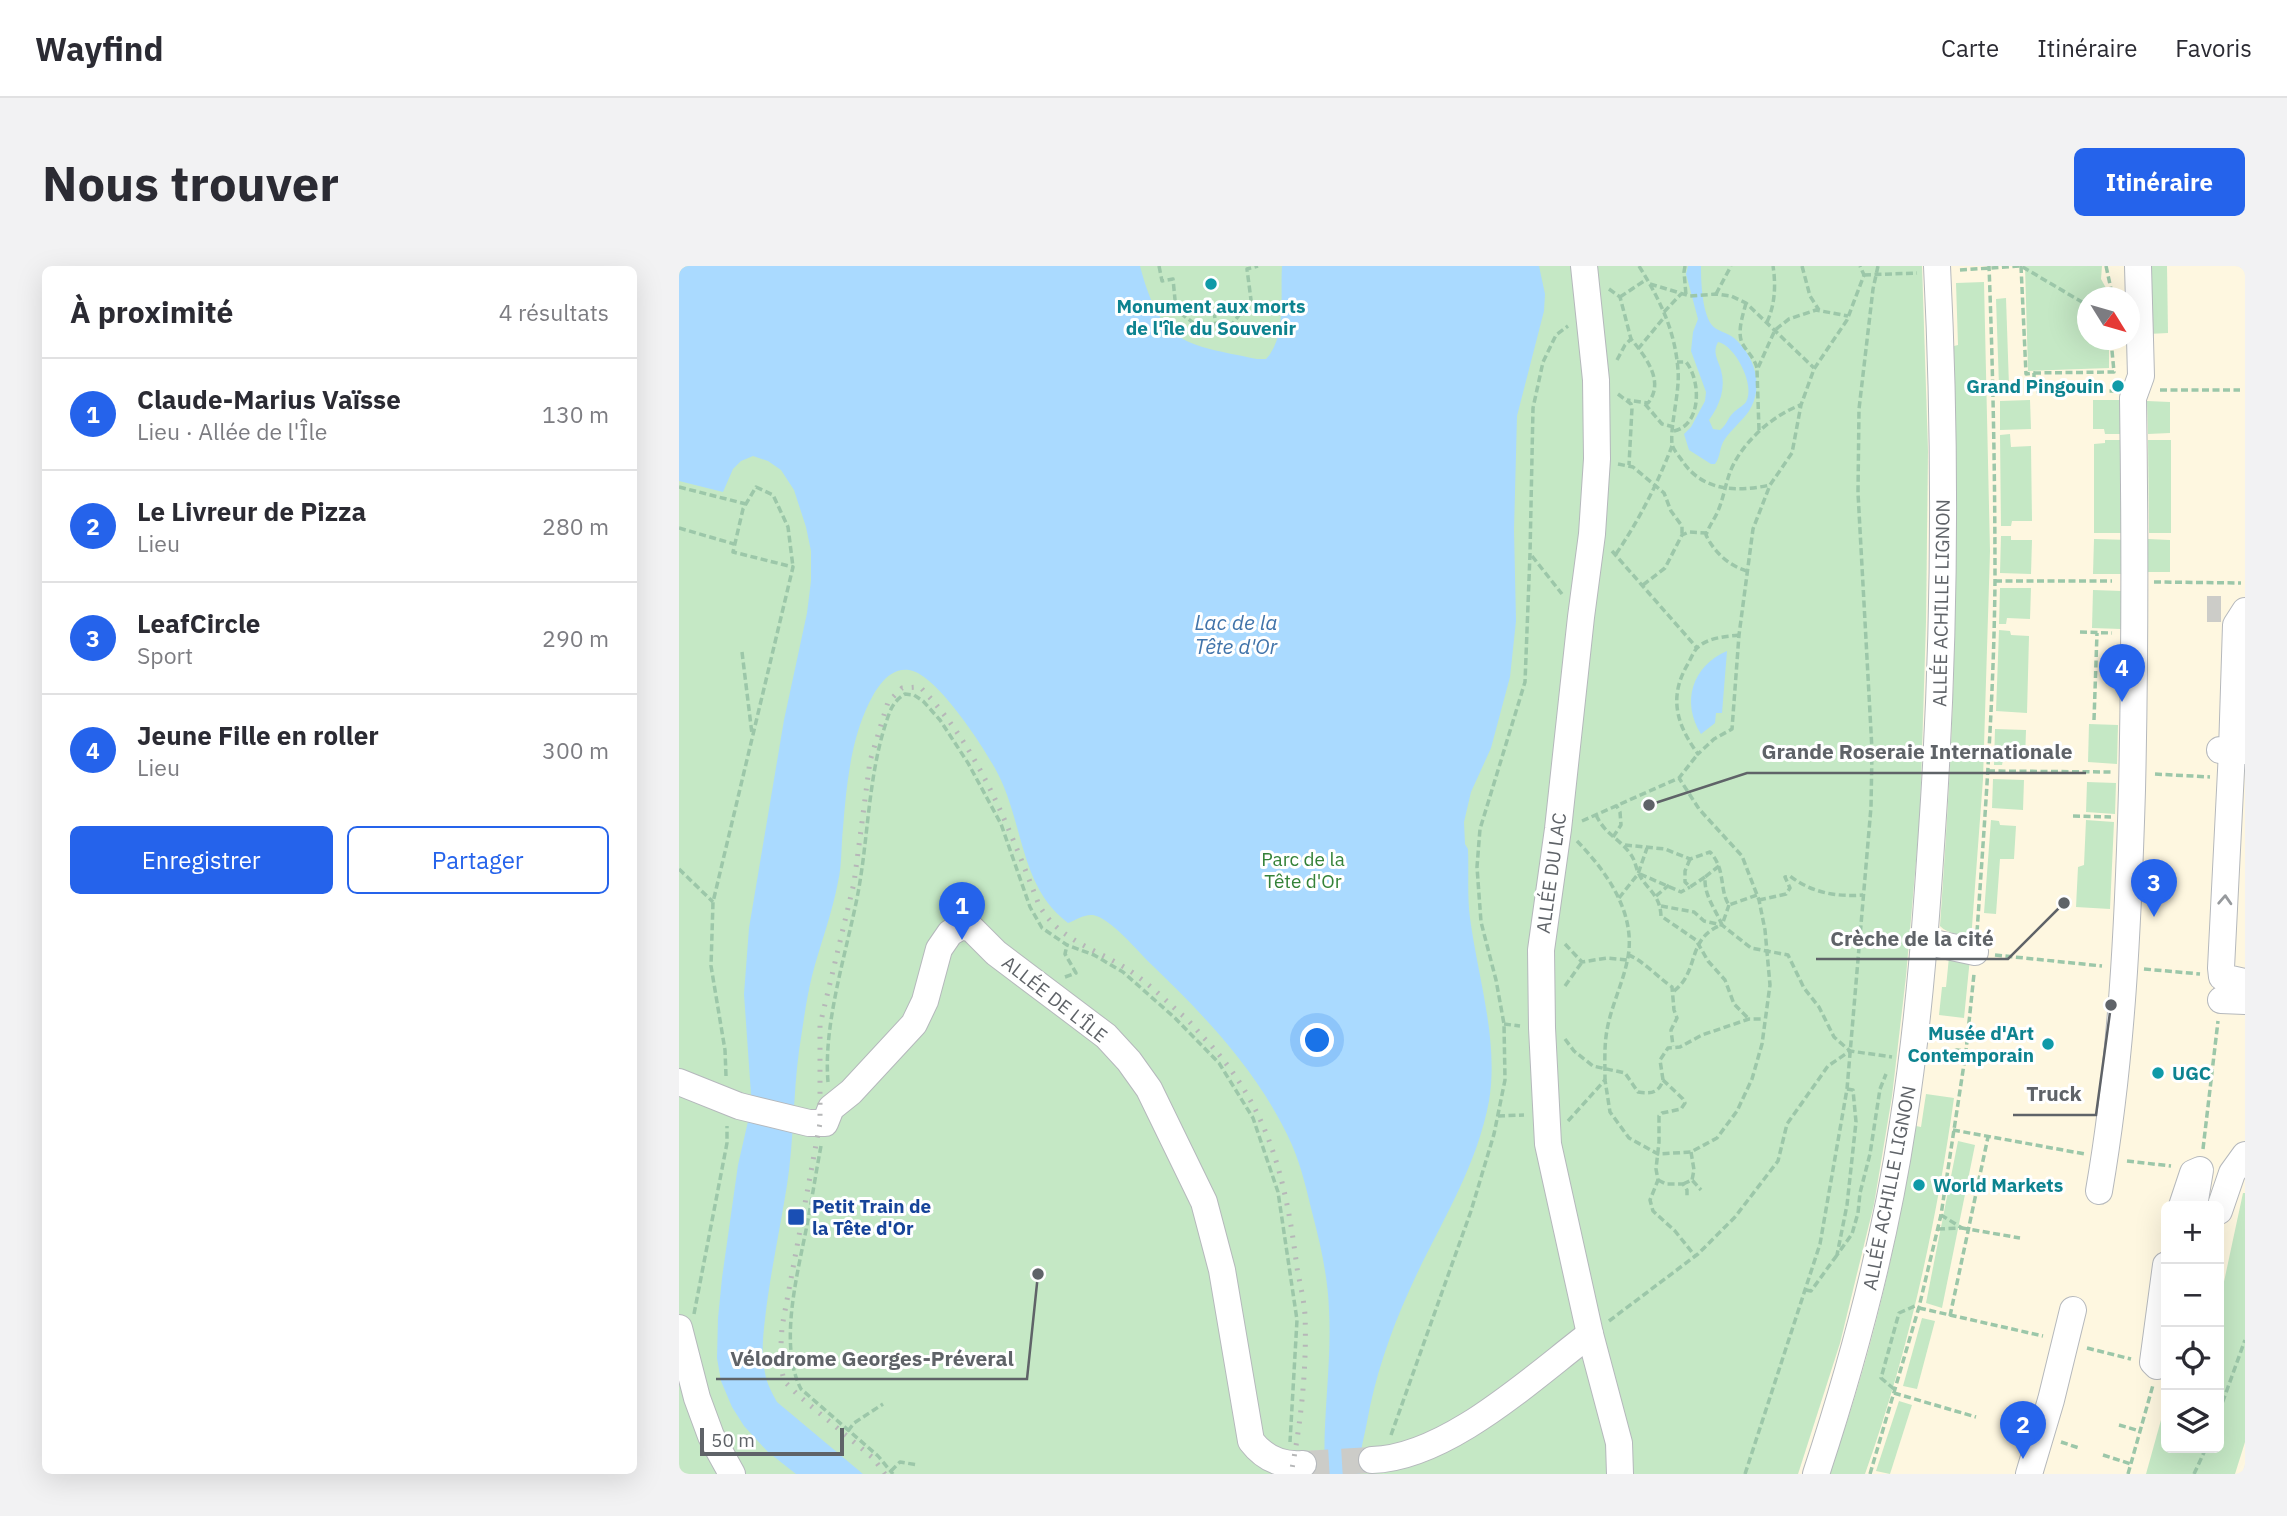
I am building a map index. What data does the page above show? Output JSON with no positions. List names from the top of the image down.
{
  "streets": {
    "street": ["ALLÉE ACHILLE LIGNON", "ALLÉE DU LAC", "ALLÉE DE L'ÎLE"]
  },
  "water": ["Lac de la Tête d'Or"],
  "parks": ["Parc de la Tête d'Or"],
  "places": {
    "other": [
      "Monument aux morts de l'île du Souvenir",
      "Grand Pingouin",
      "Grande Roseraie Internationale",
      "Crèche de la cité",
      "Truck",
      "Musée d'Art Contemporain",
      "UGC",
      "World Markets",
      "Vélodrome Georges-Préveral"
    ],
    "transit": ["Petit Train de la Tête d'Or"]
  },
  "scale_bar": "50 m",
  "north": "bottom right",
  "page": {
    "header": "Wayfind",
    "nav": ["Carte", "Itinéraire", "Favoris"],
    "buttons": [
      "Itinéraire",
      ["Enregistrer", "Partager"]
    ],
    "title": "Nous trouver",
    "heading": ["À proximité", "4 résultats"],
    "list": [
      {
        "mark": "1",
        "name": "Claude-Marius Vaïsse",
        "note": "Lieu · Allée de l'Île",
        "value": "130 m"
      },
      {
        "mark": "2",
        "name": "Le Livreur de Pizza",
        "note": "Lieu",
        "value": "280 m"
      },
      {
        "mark": "3",
        "name": "LeafCircle",
        "note": "Sport",
        "value": "290 m"
      },
      {
        "mark": "4",
        "name": "Jeune Fille en roller",
        "note": "Lieu",
        "value": "300 m"
      }
    ],
    "pins": [
      "4",
      "3",
      "1",
      "2"
    ],
    "map_buttons": ["+", "−"],
    "scale": "50 m"
  }
}
